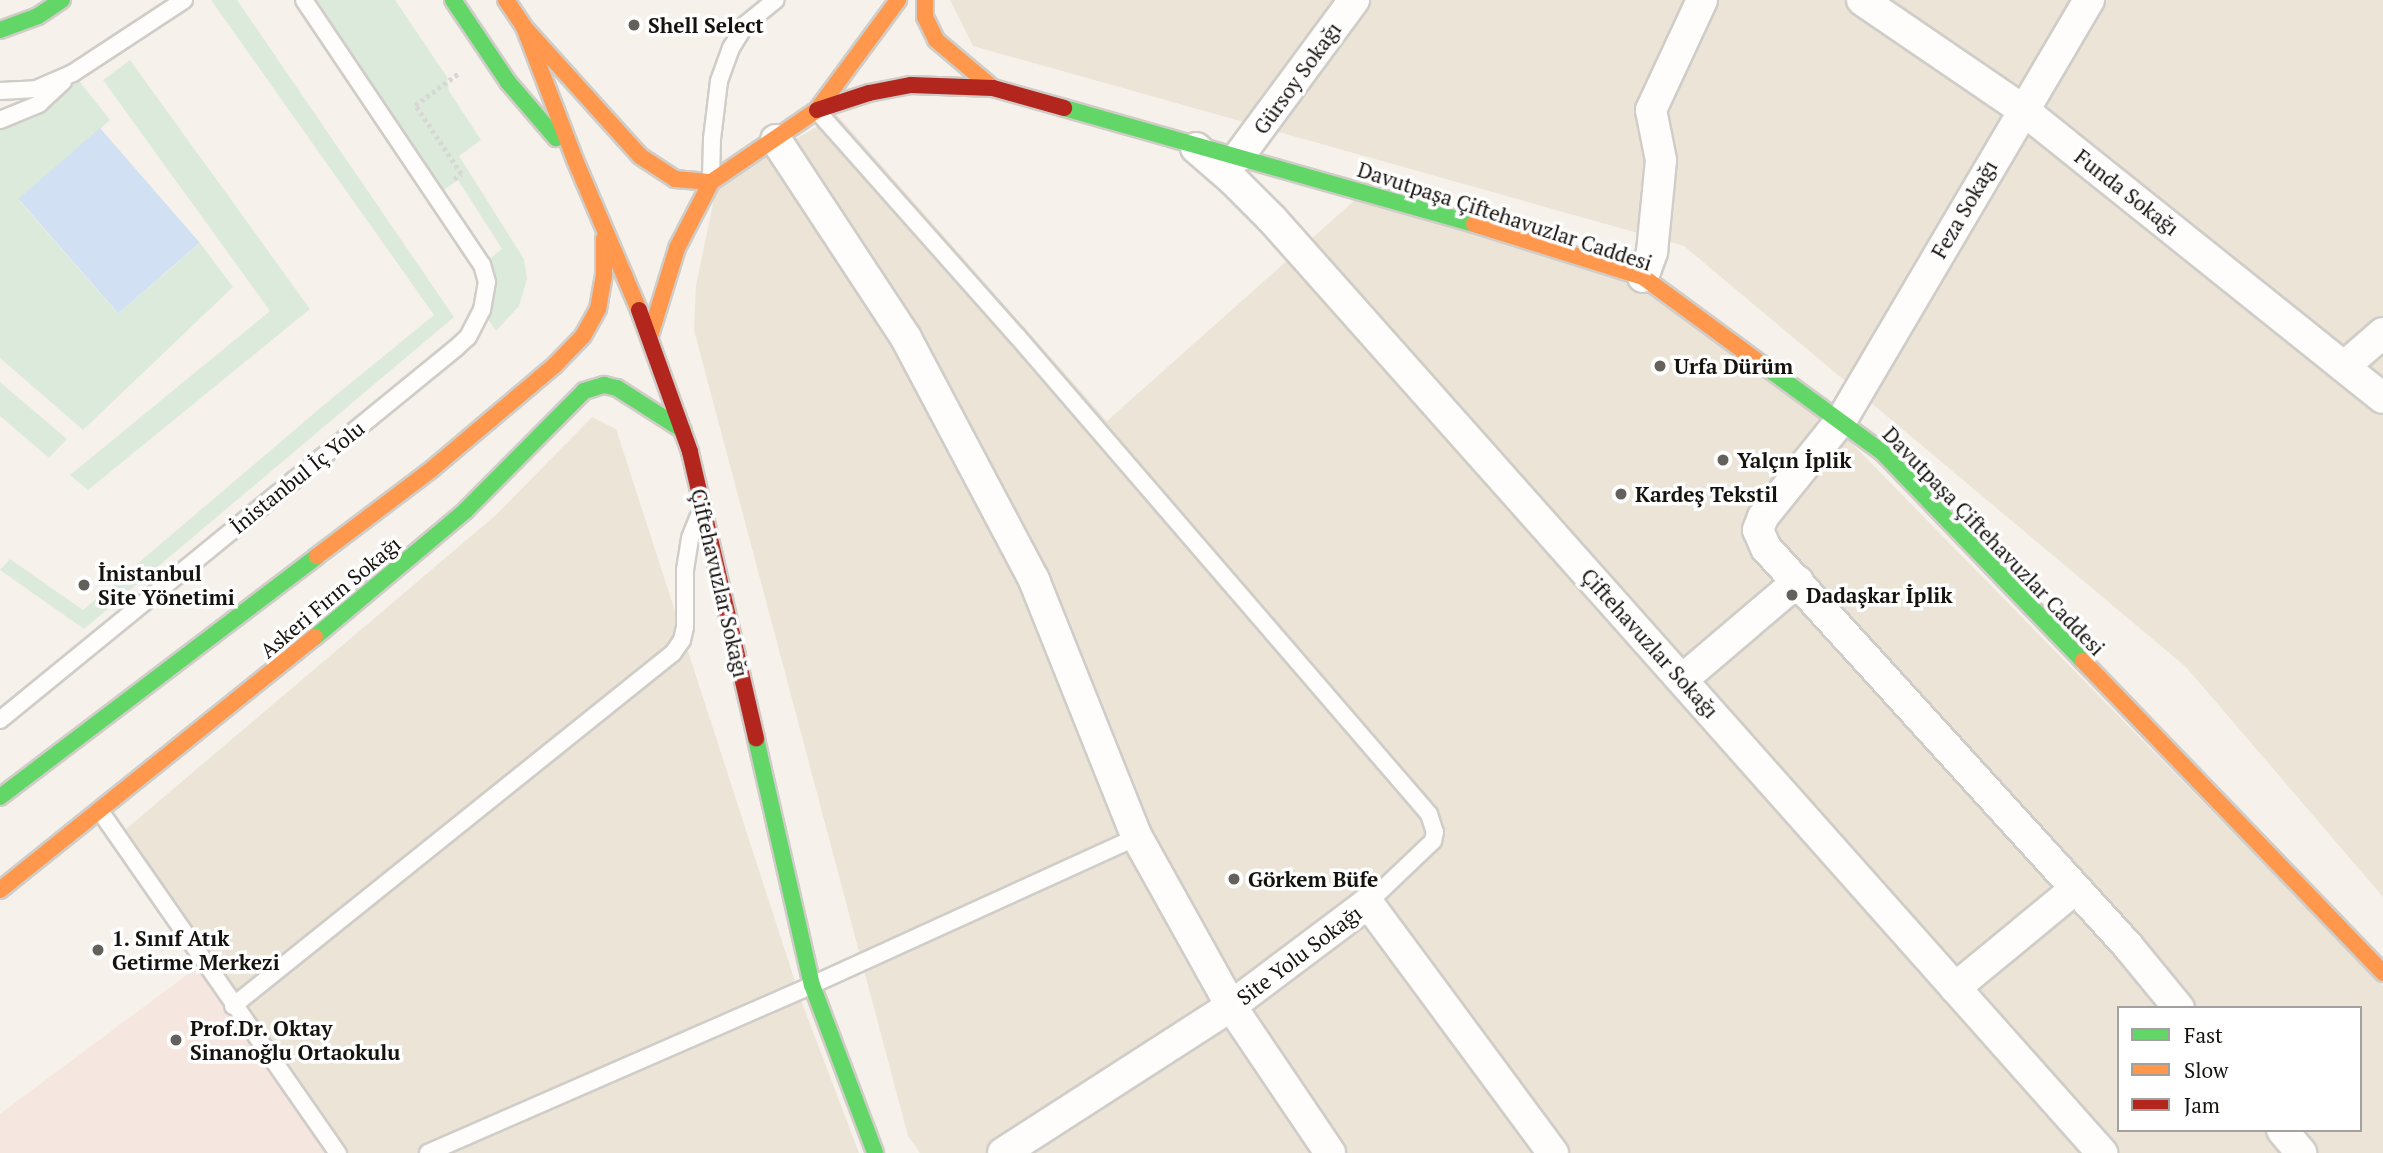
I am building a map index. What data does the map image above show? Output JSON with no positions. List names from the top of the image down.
{
  "streets": {
    "street": [
      "Gürsoy Sokağı",
      "Funda Sokağı",
      "Feza Sokağı",
      "Davutpaşa Çiftehavuzlar Caddesi",
      "Çiftehavuzlar Sokağı",
      "Askeri Fırın Sokağı",
      "Site Yolu Sokağı"
    ],
    "lane": ["İnistanbul İç Yolu"]
  },
  "crossings": [
    ["Gürsoy Sokağı", "Davutpaşa Çiftehavuzlar Caddesi"],
    ["Funda Sokağı", "Feza Sokağı"],
    ["Feza Sokağı", "Davutpaşa Çiftehavuzlar Caddesi"],
    ["Davutpaşa Çiftehavuzlar Caddesi", "Çiftehavuzlar Sokağı"],
    ["Çiftehavuzlar Sokağı", "Askeri Fırın Sokağı"]
  ],
  "places": [
    "Shell Select",
    "Urfa Dürüm",
    "Yalçın İplik",
    "Kardeş Tekstil",
    "İnistanbul Site Yönetimi",
    "Dadaşkar İplik",
    "Görkem Büfe",
    "1. Sınıf Atık Getirme Merkezi",
    "Prof.Dr. Oktay Sinanoğlu Ortaokulu"
  ],
  "legend": ["Fast", "Slow", "Jam"]
}
